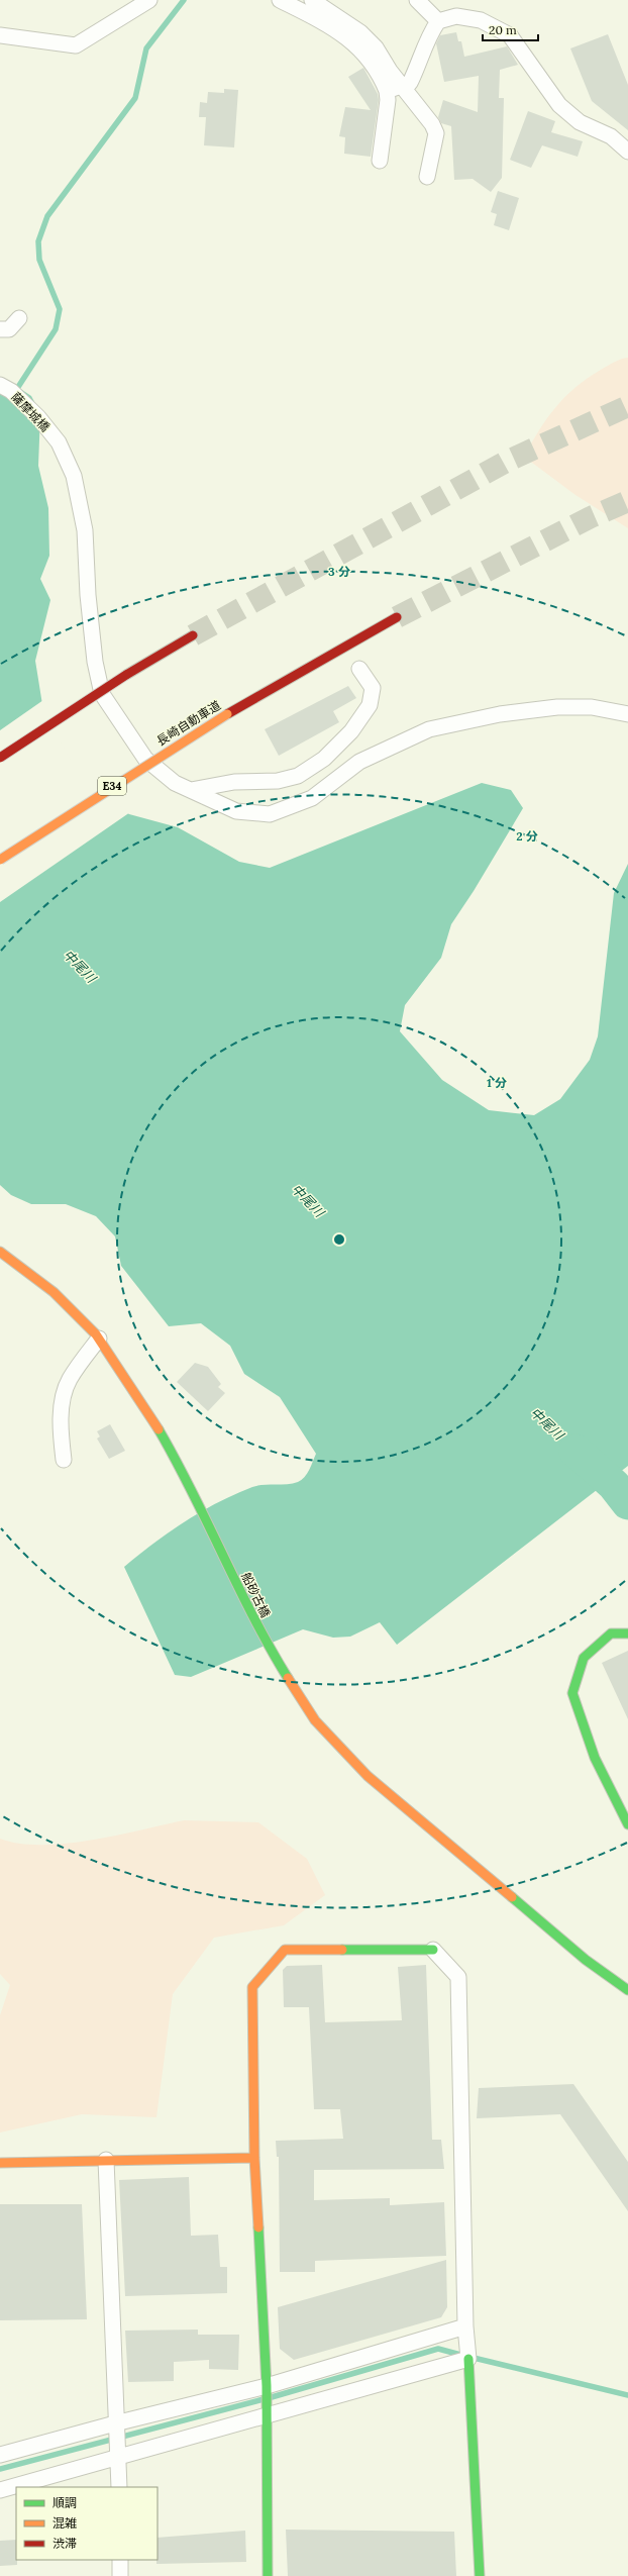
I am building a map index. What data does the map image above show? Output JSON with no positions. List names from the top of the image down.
{
  "streets": {
    "main road": ["長崎自動車道", "E34", "船砂古橋"],
    "street": ["薩摩城橋"]
  },
  "water": ["中尾川"],
  "legend": ["順調", "混雑", "渋滞"],
  "scale_bar": "20 m",
  "rings": ["3 分", "2 分", "1 分"]
}
